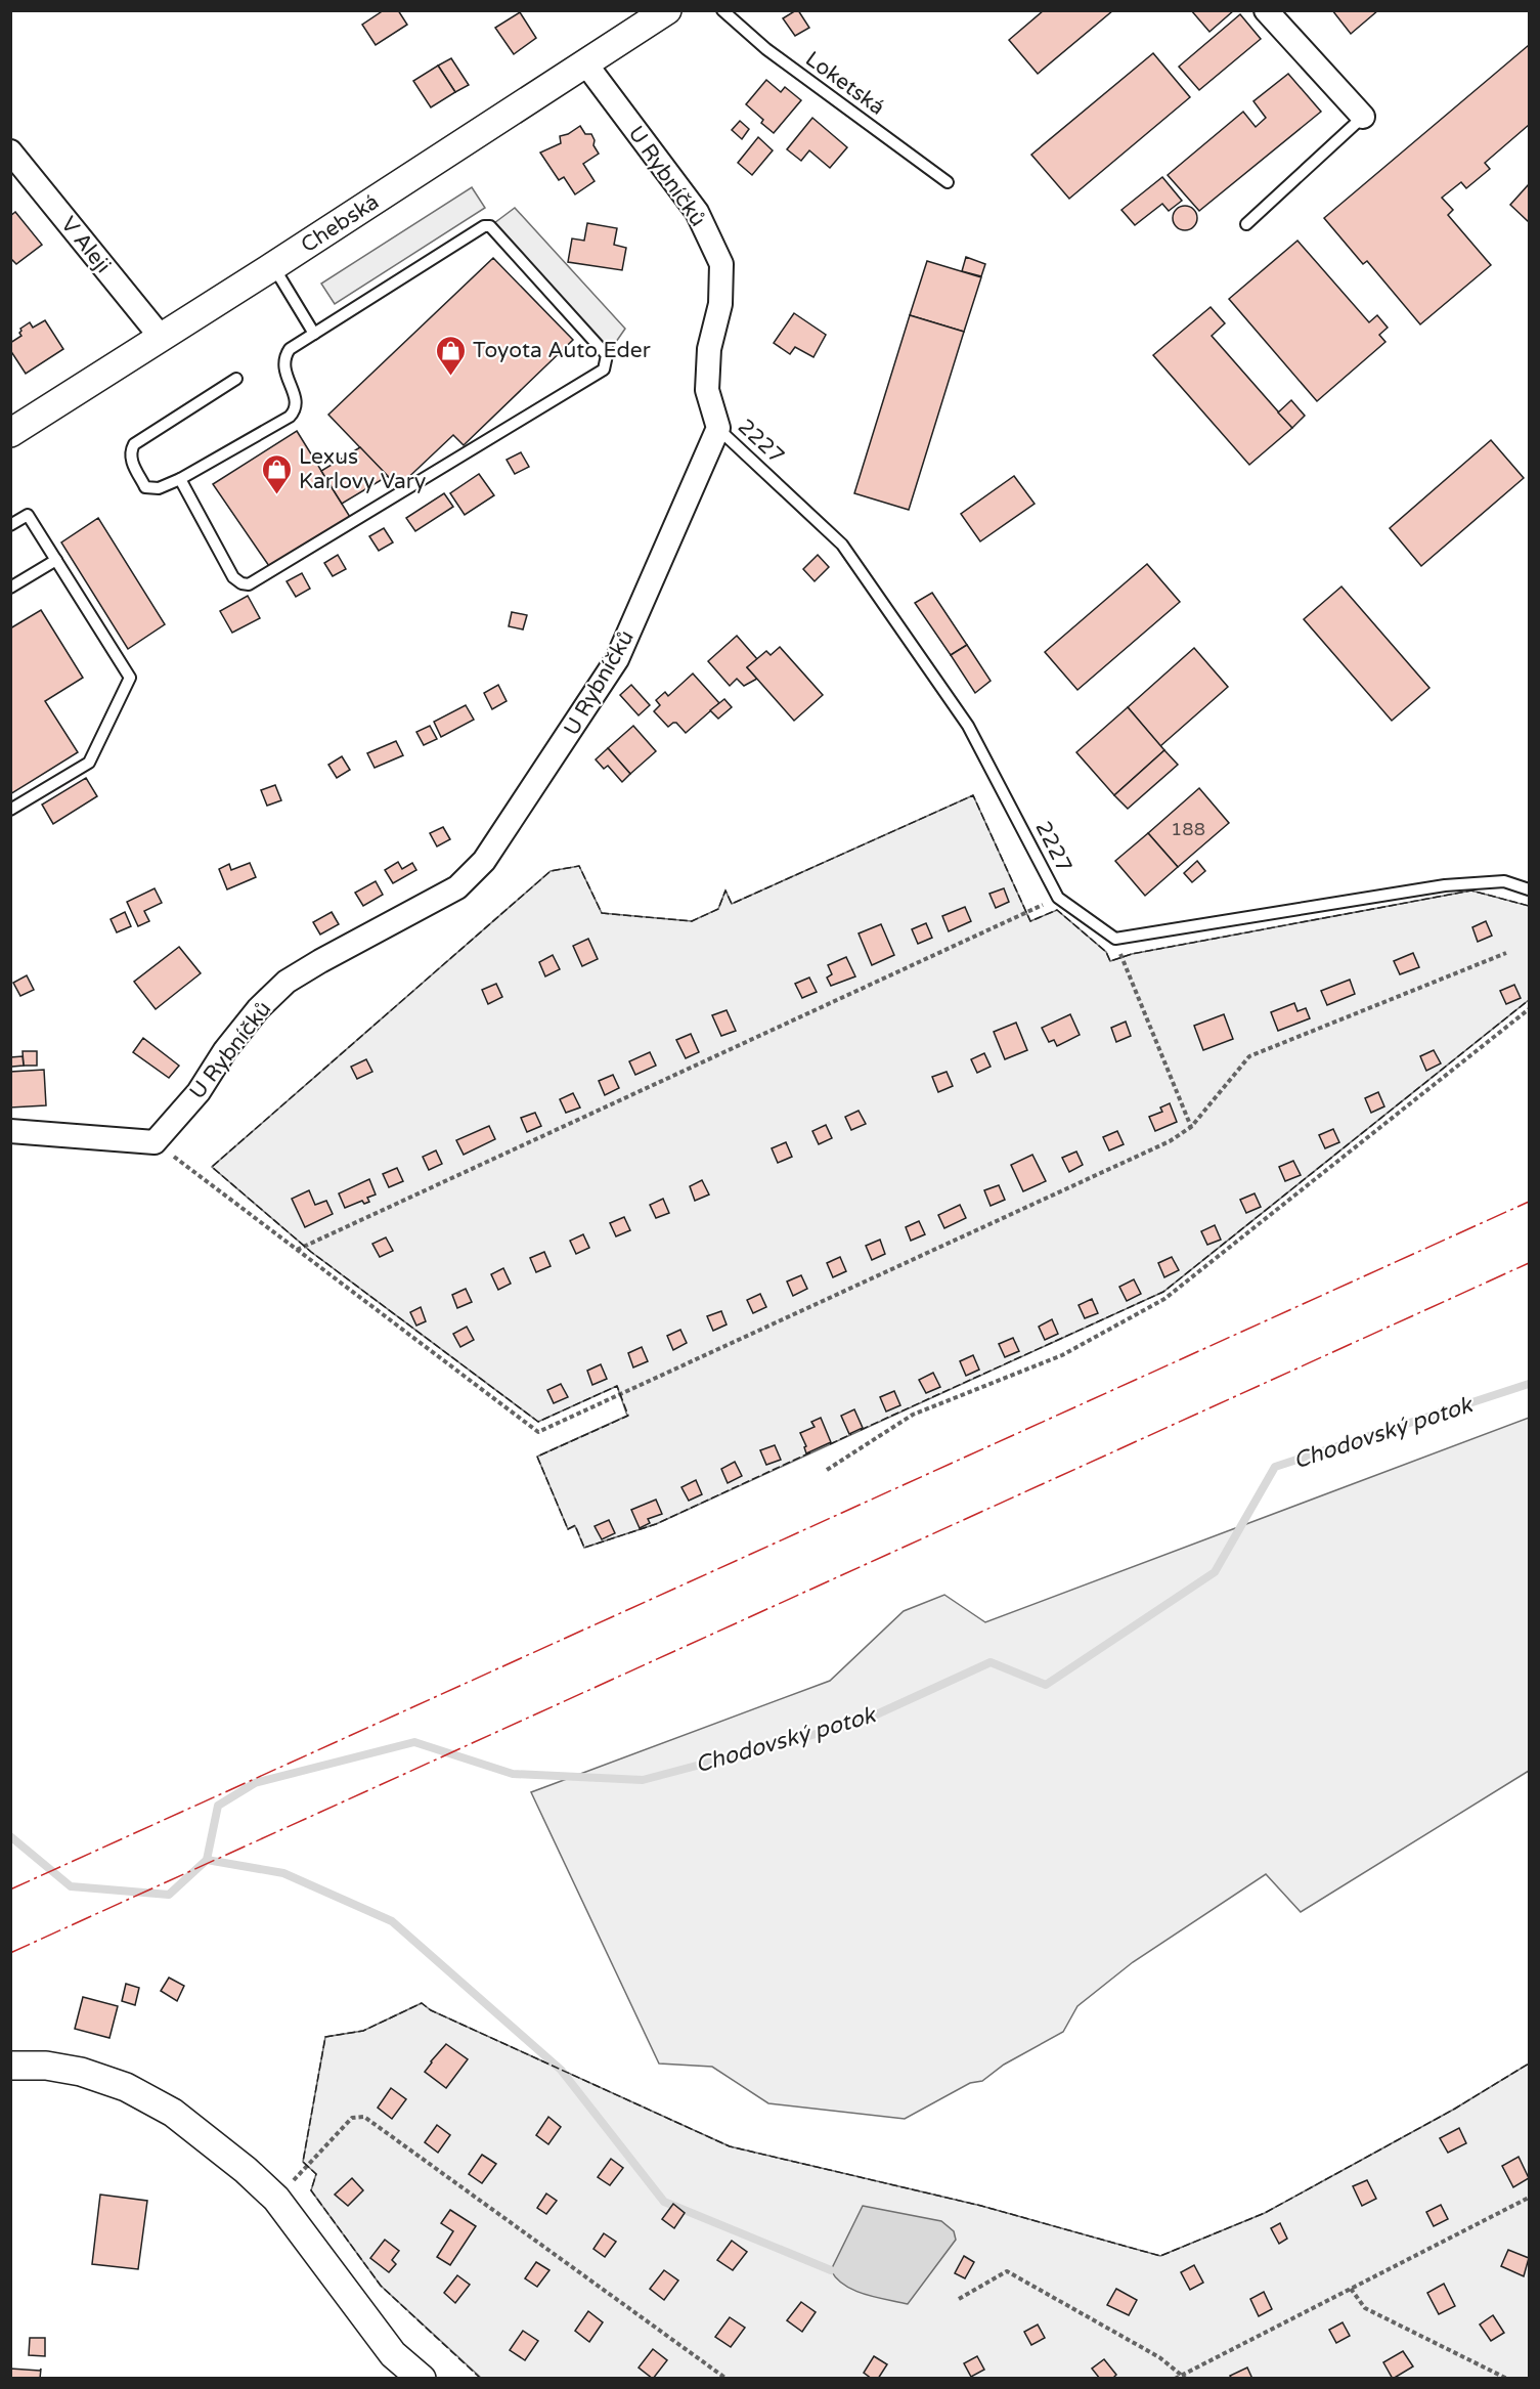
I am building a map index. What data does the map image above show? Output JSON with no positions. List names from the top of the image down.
{
  "streets": {
    "street": ["U Rybníčků", "Chebská", "V Aleji"],
    "lane": ["Loketská", "2227"]
  },
  "crossings": [
    ["U Rybníčků", "Chebská"],
    ["U Rybníčků", "2227"],
    ["Chebská", "V Aleji"]
  ],
  "water": ["Chodovský potok"],
  "places": {
    "shop": ["Toyota Auto Eder", "Lexus Karlovy Vary"]
  },
  "house_numbers": ["188"]
}
